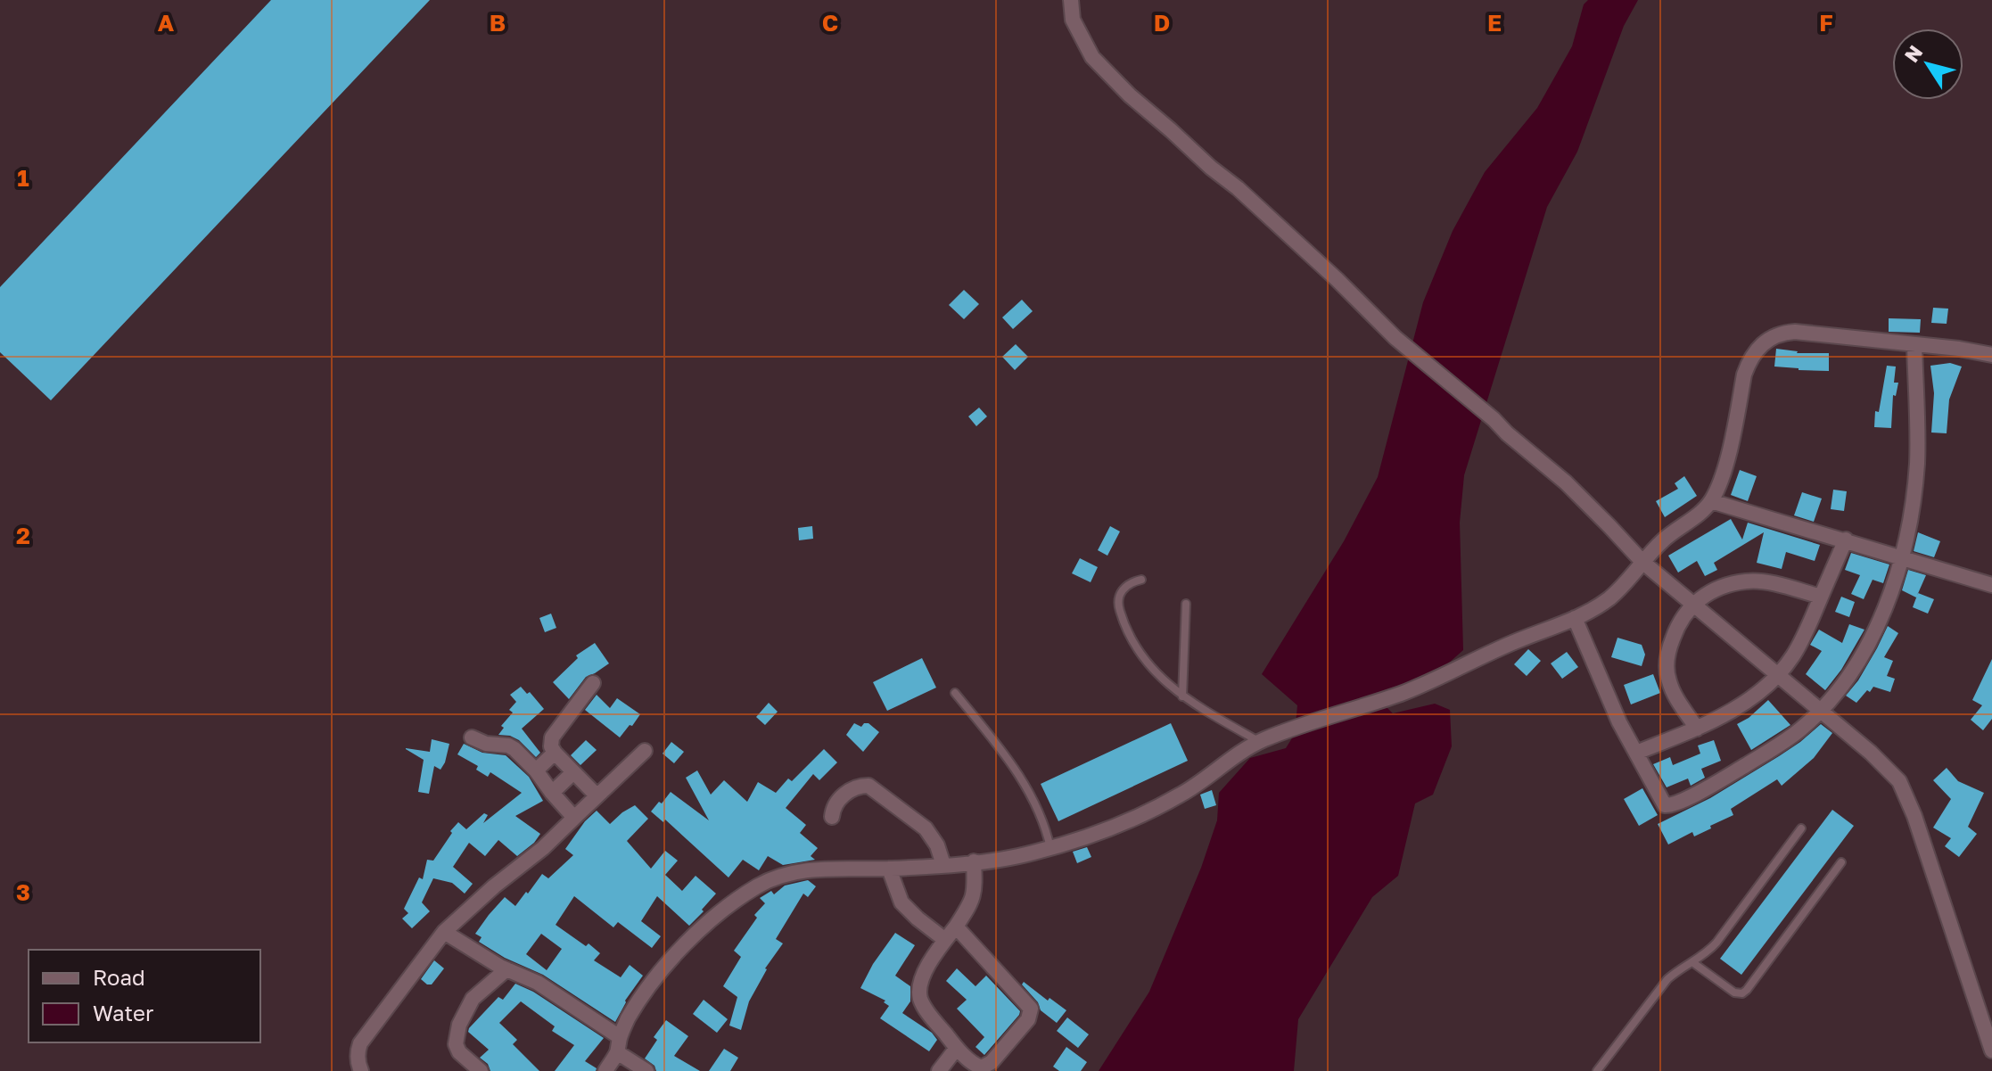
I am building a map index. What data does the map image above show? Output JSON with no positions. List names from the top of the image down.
{
  "legend": ["Road", "Water"],
  "north": "top left",
  "grid": {
    "columns": [
      "A",
      "B",
      "C",
      "D",
      "E",
      "F"
    ],
    "rows": ["1", "2", "3"]
  }
}
